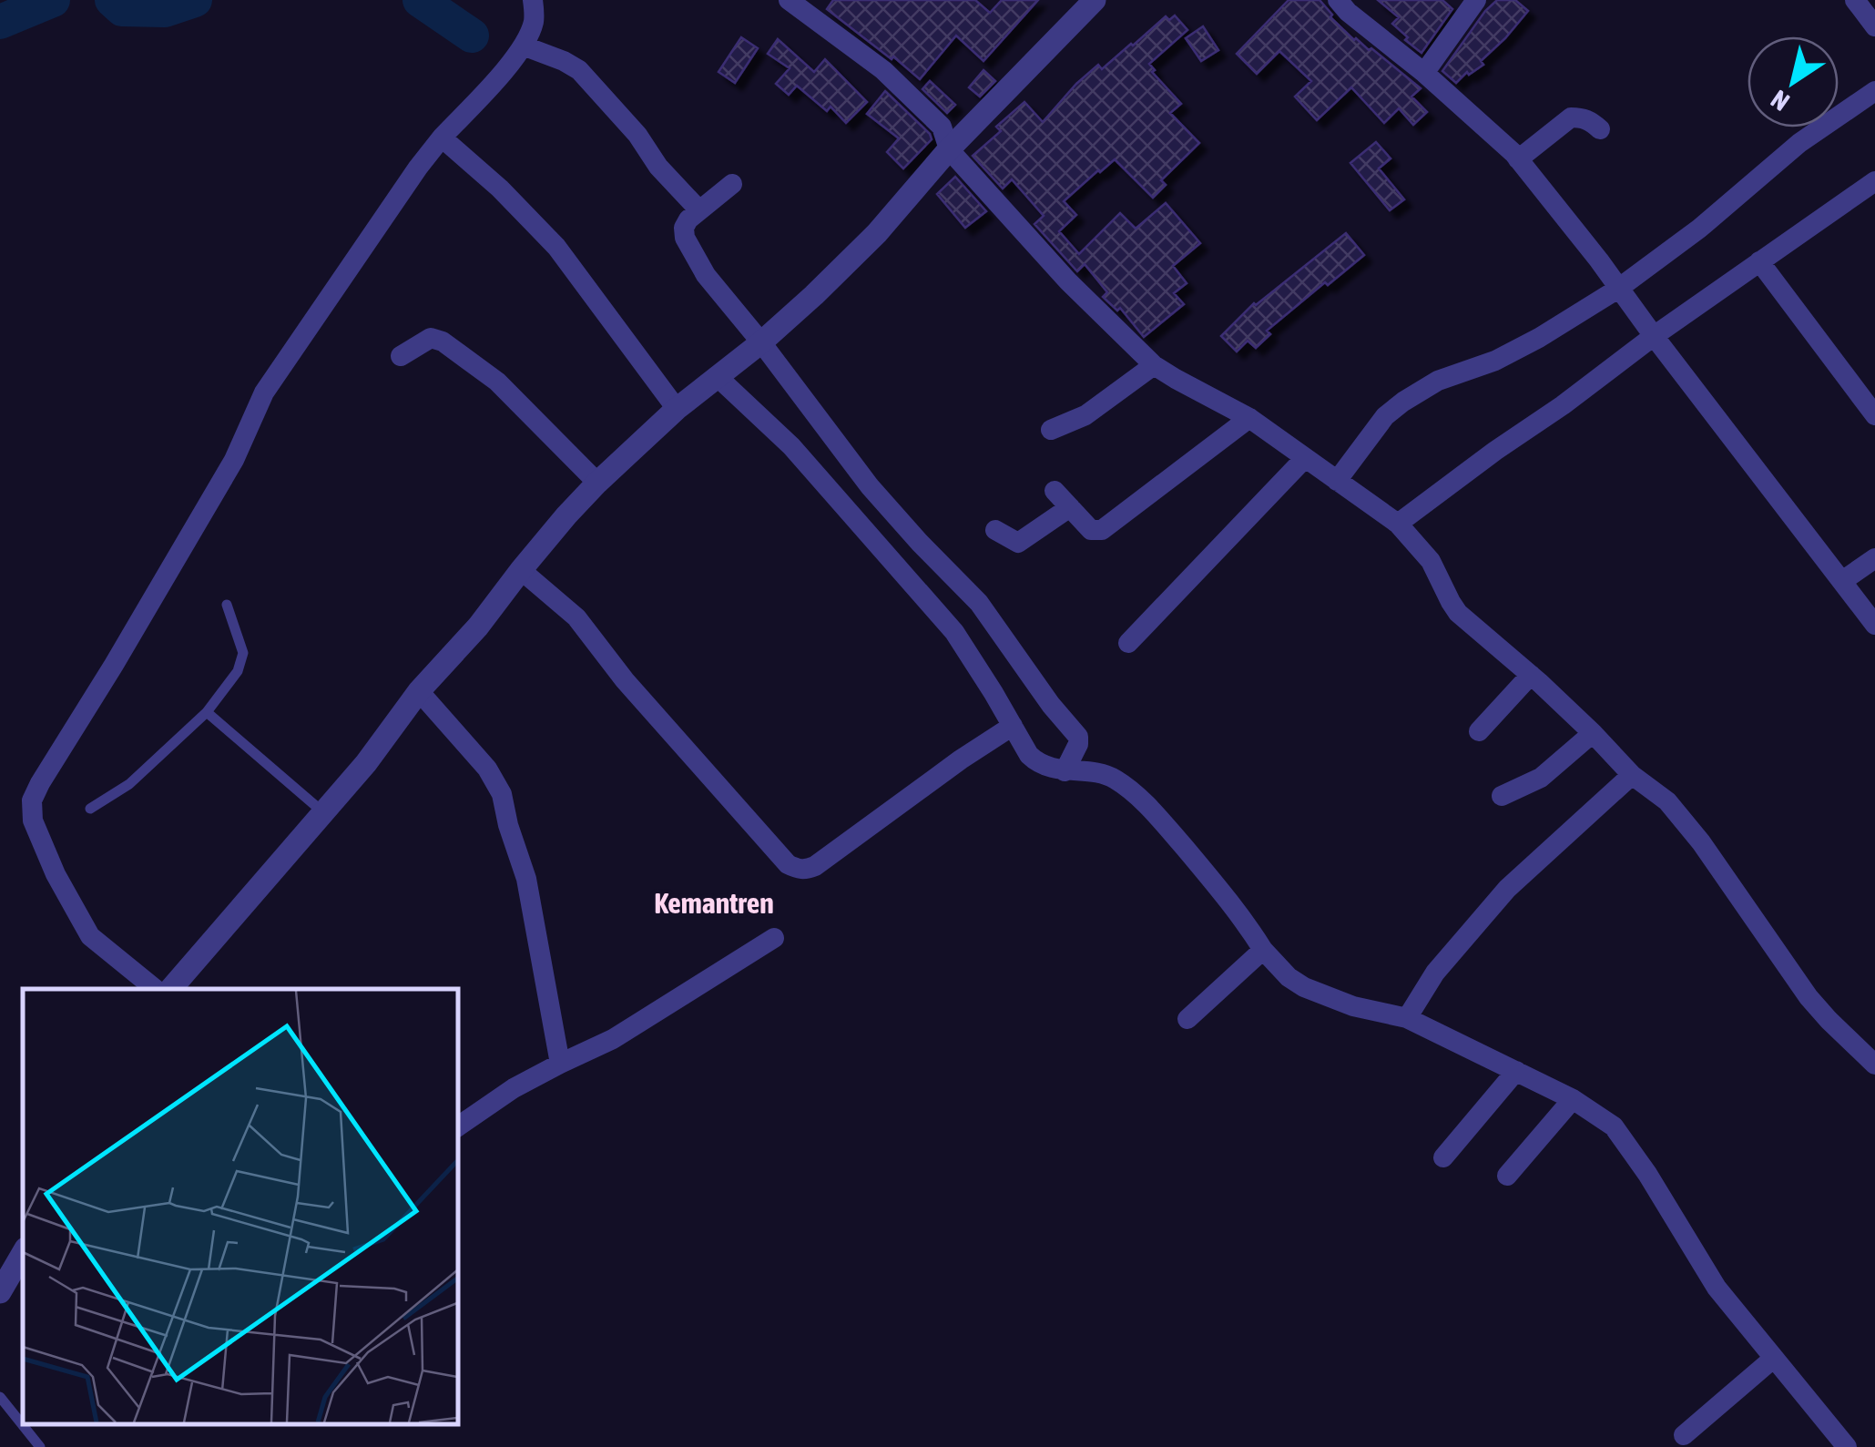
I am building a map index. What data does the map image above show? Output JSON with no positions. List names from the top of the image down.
{
  "districts": ["Kemantren"],
  "north": "bottom left"
}
